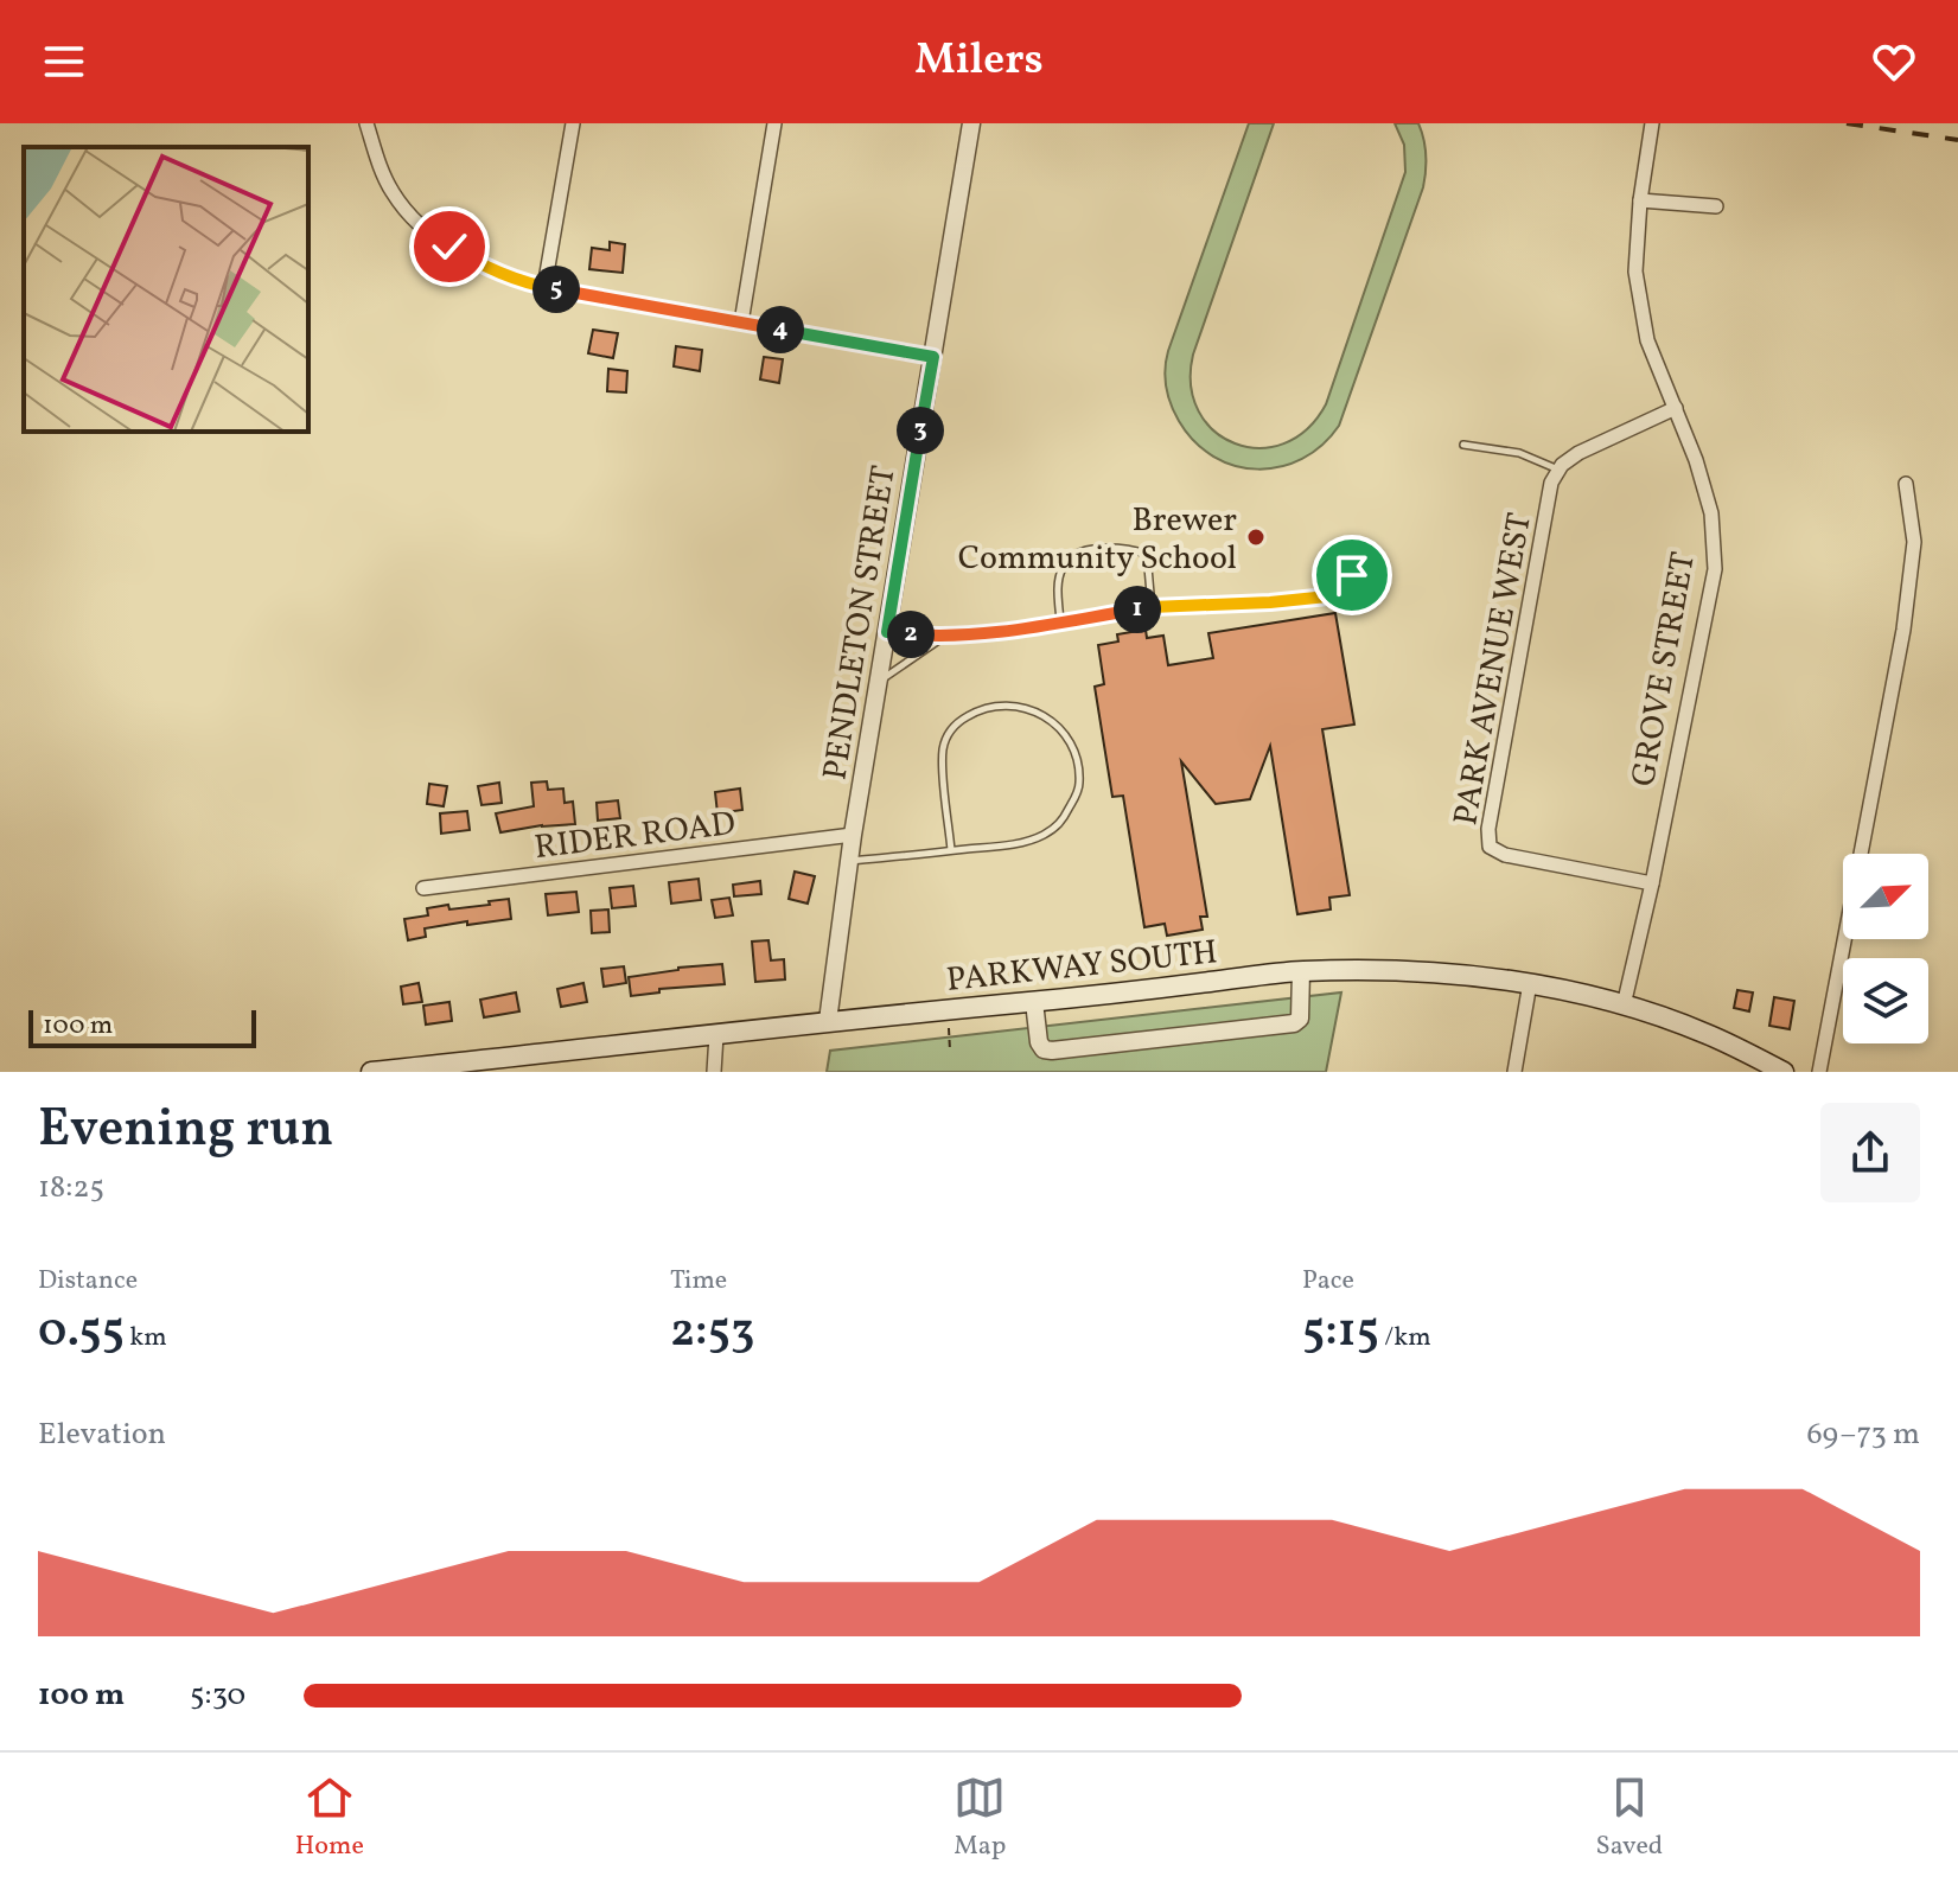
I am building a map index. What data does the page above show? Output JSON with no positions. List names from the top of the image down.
{
  "streets": {
    "main road": ["PARKWAY SOUTH"],
    "street": [
      "PENDLETON STREET",
      "PARK AVENUE WEST",
      "GROVE STREET",
      "RIDER ROAD"
    ]
  },
  "crossings": [
    ["PENDLETON STREET", "RIDER ROAD"],
    ["PENDLETON STREET", "PARKWAY SOUTH"],
    ["PARK AVENUE WEST", "GROVE STREET"],
    ["GROVE STREET", "PARKWAY SOUTH"]
  ],
  "places": ["Brewer Community School"],
  "scale_bar": "100 m",
  "north": "top right",
  "page": {
    "header": "Milers",
    "pins": [
      "5",
      "4",
      "3",
      "1",
      "2"
    ],
    "scale": "100 m",
    "heading": ["Evening run", "18:25"],
    "stats": [
      ["Distance", "0.55 km"],
      ["Time", "2:53"],
      ["Pace", "5:15 /km"]
    ],
    "chart": ["Elevation", "69–73 m"],
    "list": [
      {
        "name": "100 m",
        "note": "5:30"
      }
    ],
    "tabs": ["Home", "Map", "Saved"]
  }
}
